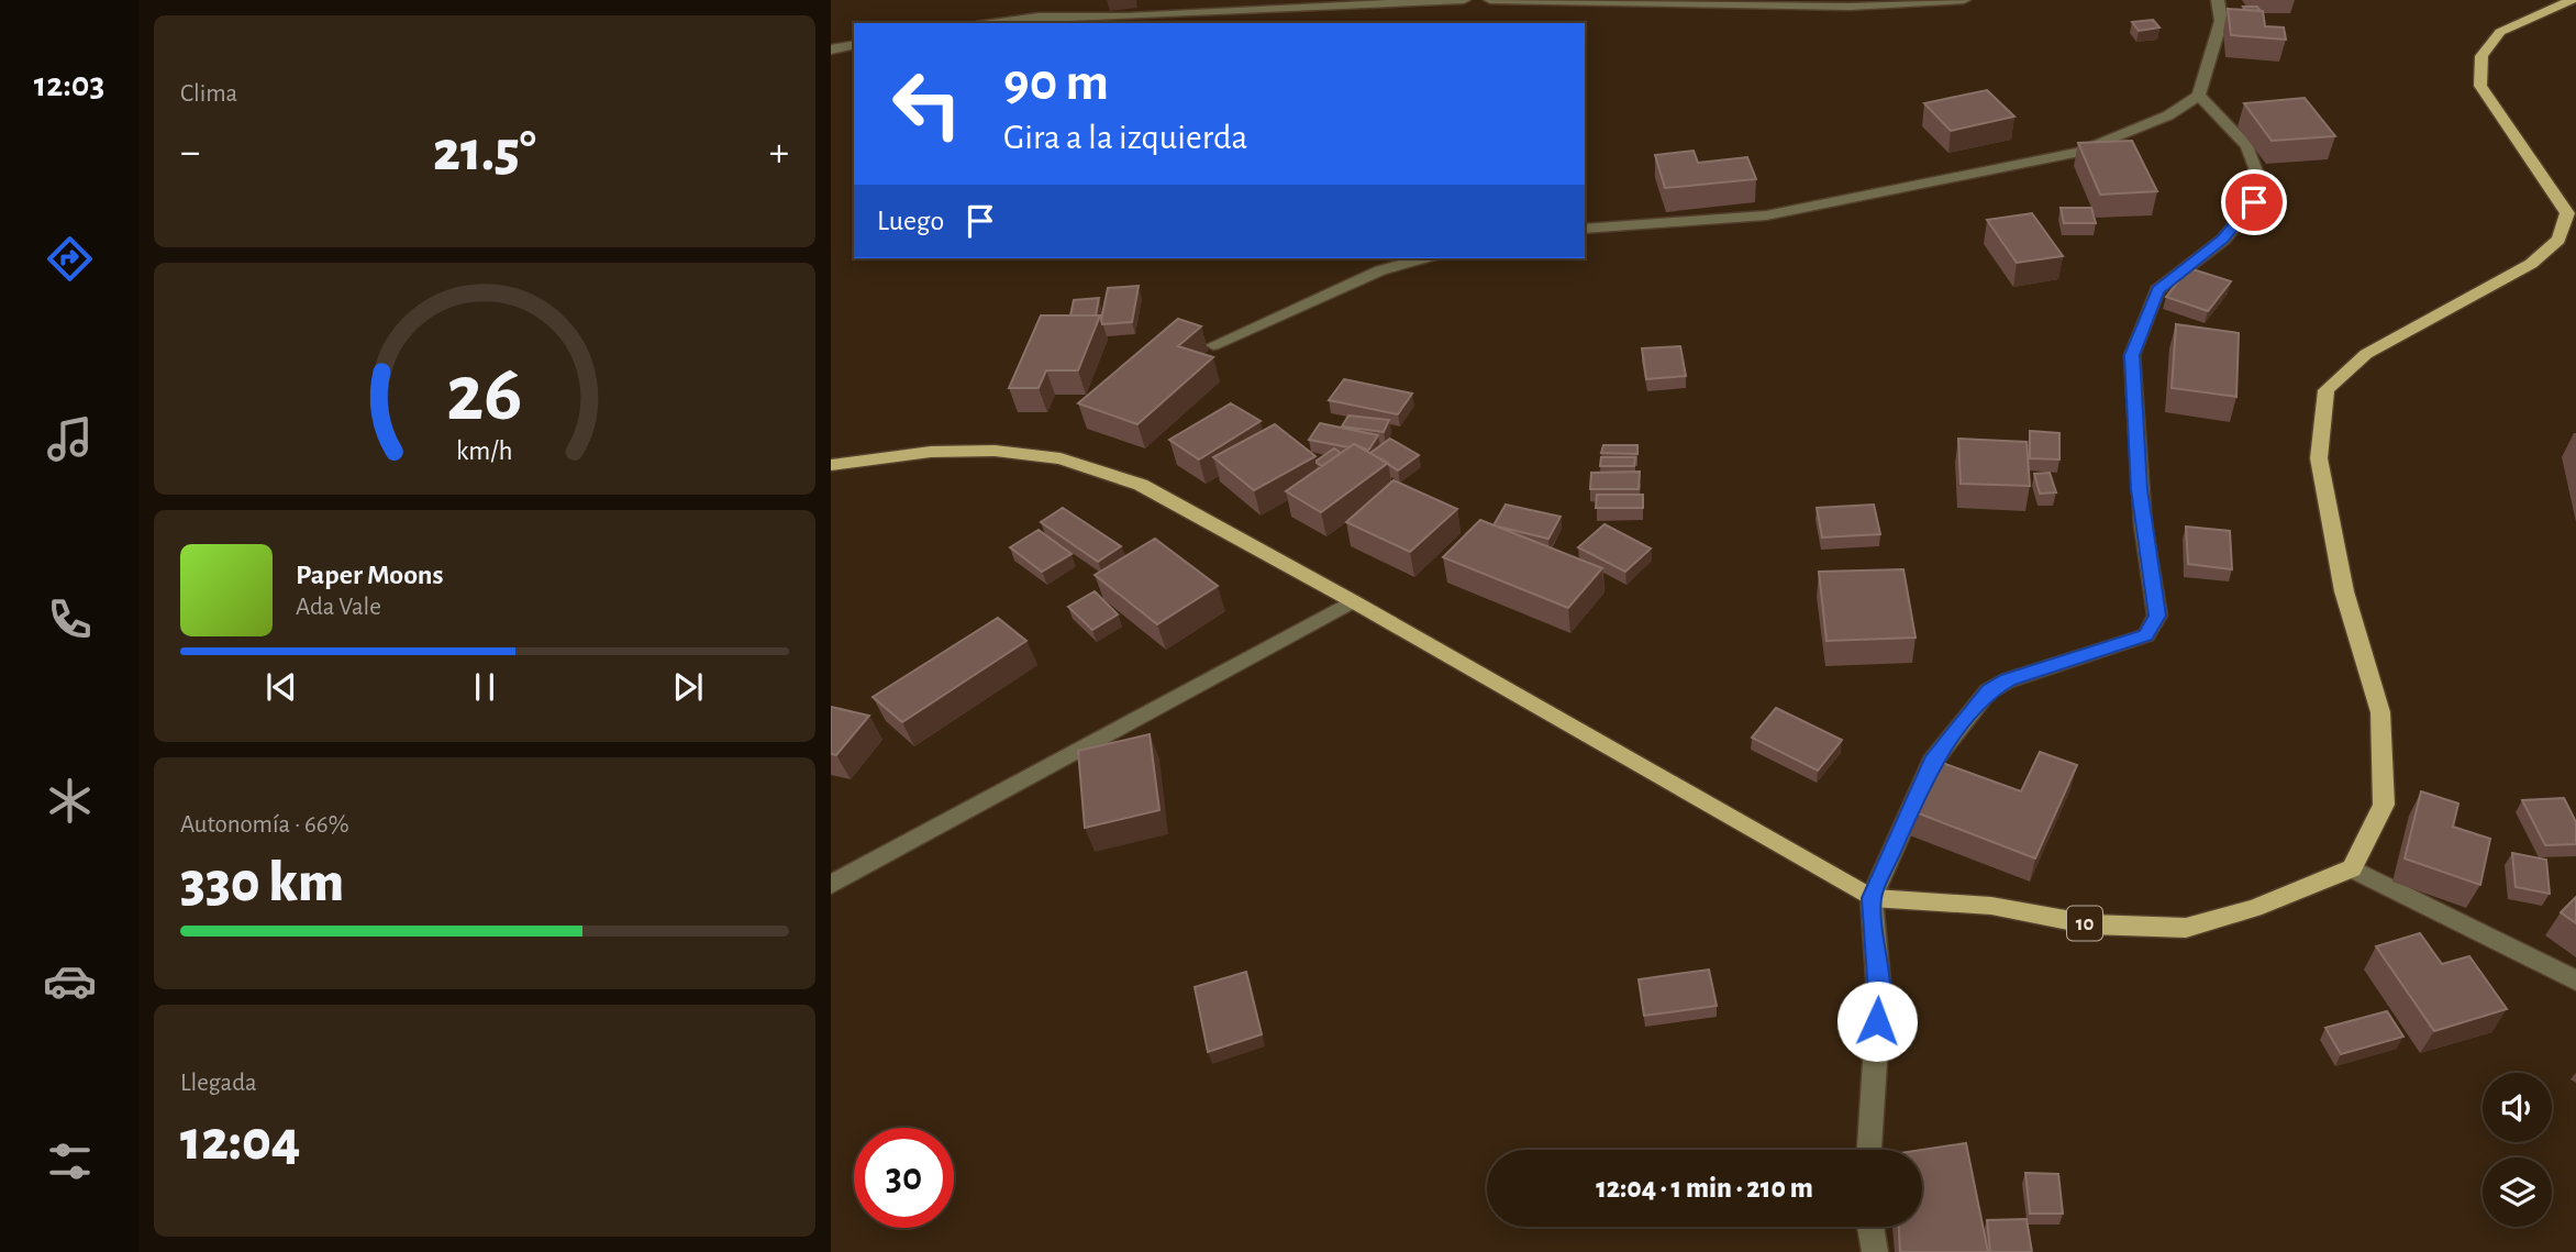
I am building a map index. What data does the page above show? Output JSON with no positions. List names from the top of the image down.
{
  "streets": {
    "main road": ["10"]
  },
  "page": {
    "tabs": "12:03",
    "tile": [
      "Clima",
      ["Autonomía · 66%", "330 km"],
      ["Llegada", "12:04"]
    ],
    "turn": ["90 m", "Gira a la izquierda"],
    "heat": ["−", "21.5°", "+"],
    "then": "Luego",
    "song": ["Paper Moons", "Ada Vale"],
    "limit": "30",
    "trip": "12:04 · 1 min · 210 m",
    "gauge": ["26", "km/h"]
  }
}
